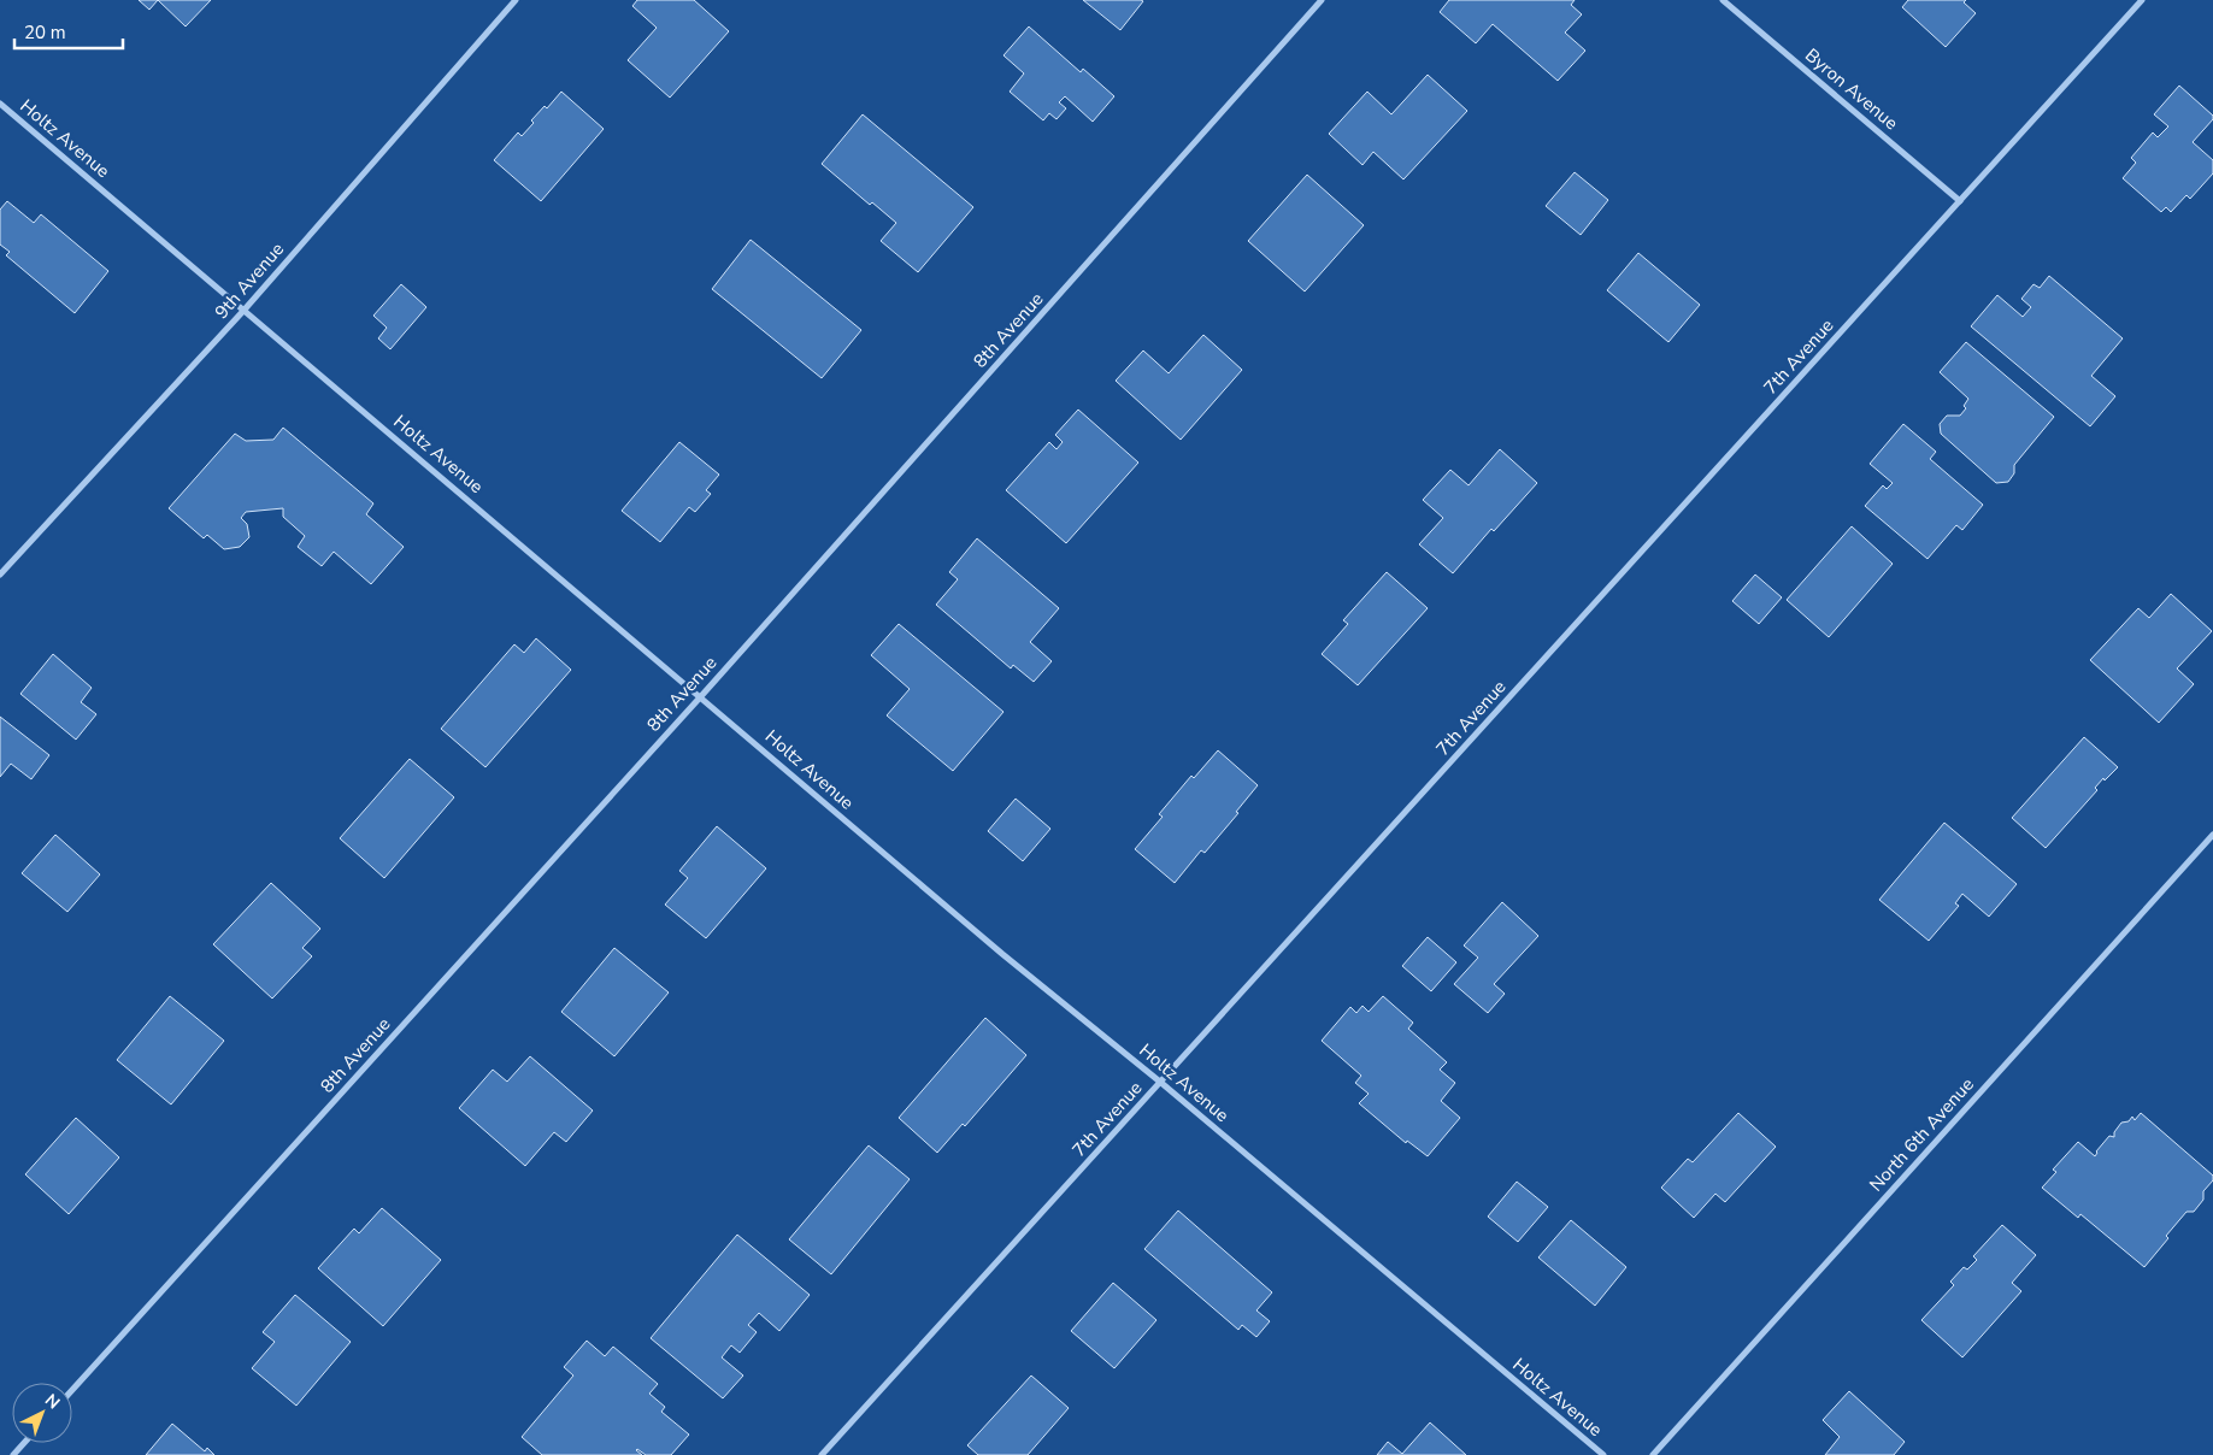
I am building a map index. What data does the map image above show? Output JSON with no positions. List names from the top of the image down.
{
  "streets": {
    "street": [
      "Byron Avenue",
      "Holtz Avenue",
      "9th Avenue",
      "8th Avenue",
      "7th Avenue",
      "North 6th Avenue"
    ]
  },
  "crossings": [
    ["Byron Avenue", "7th Avenue"],
    ["Holtz Avenue", "9th Avenue"],
    ["Holtz Avenue", "8th Avenue"],
    ["Holtz Avenue", "7th Avenue"]
  ],
  "scale_bar": "20 m",
  "north": "top right"
}
